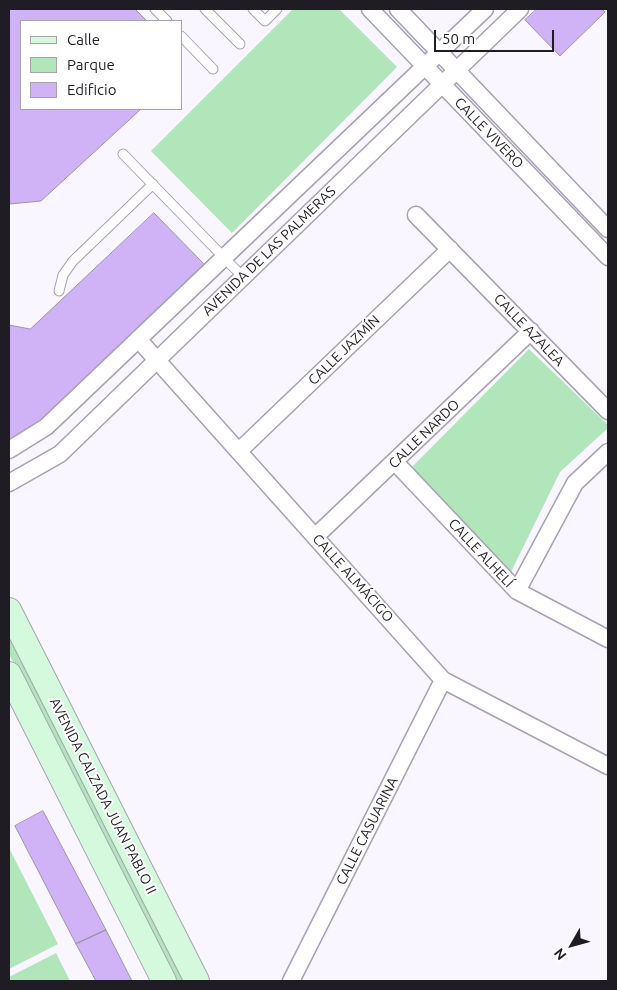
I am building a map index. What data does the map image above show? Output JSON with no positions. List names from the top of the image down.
{
  "streets": {
    "main road": ["AVENIDA CALZADA JUAN PABLO II"],
    "street": [
      "CALLE VIVERO",
      "AVENIDA DE LAS PALMERAS",
      "CALLE AZALEA",
      "CALLE JAZMÍN",
      "CALLE NARDO",
      "CALLE ALHELÍ",
      "CALLE ALMÁCIGO",
      "CALLE CASUARINA"
    ]
  },
  "crossings": [
    ["CALLE VIVERO", "AVENIDA DE LAS PALMERAS"],
    ["AVENIDA DE LAS PALMERAS", "CALLE ALMÁCIGO"],
    ["CALLE AZALEA", "CALLE JAZMÍN"],
    ["CALLE AZALEA", "CALLE NARDO"],
    ["CALLE JAZMÍN", "CALLE ALMÁCIGO"],
    ["CALLE NARDO", "CALLE ALHELÍ"],
    ["CALLE NARDO", "CALLE ALMÁCIGO"],
    ["CALLE ALMÁCIGO", "CALLE CASUARINA"]
  ],
  "legend": ["Calle", "Parque", "Edificio"],
  "scale_bar": "50 m",
  "north": "bottom left"
}
